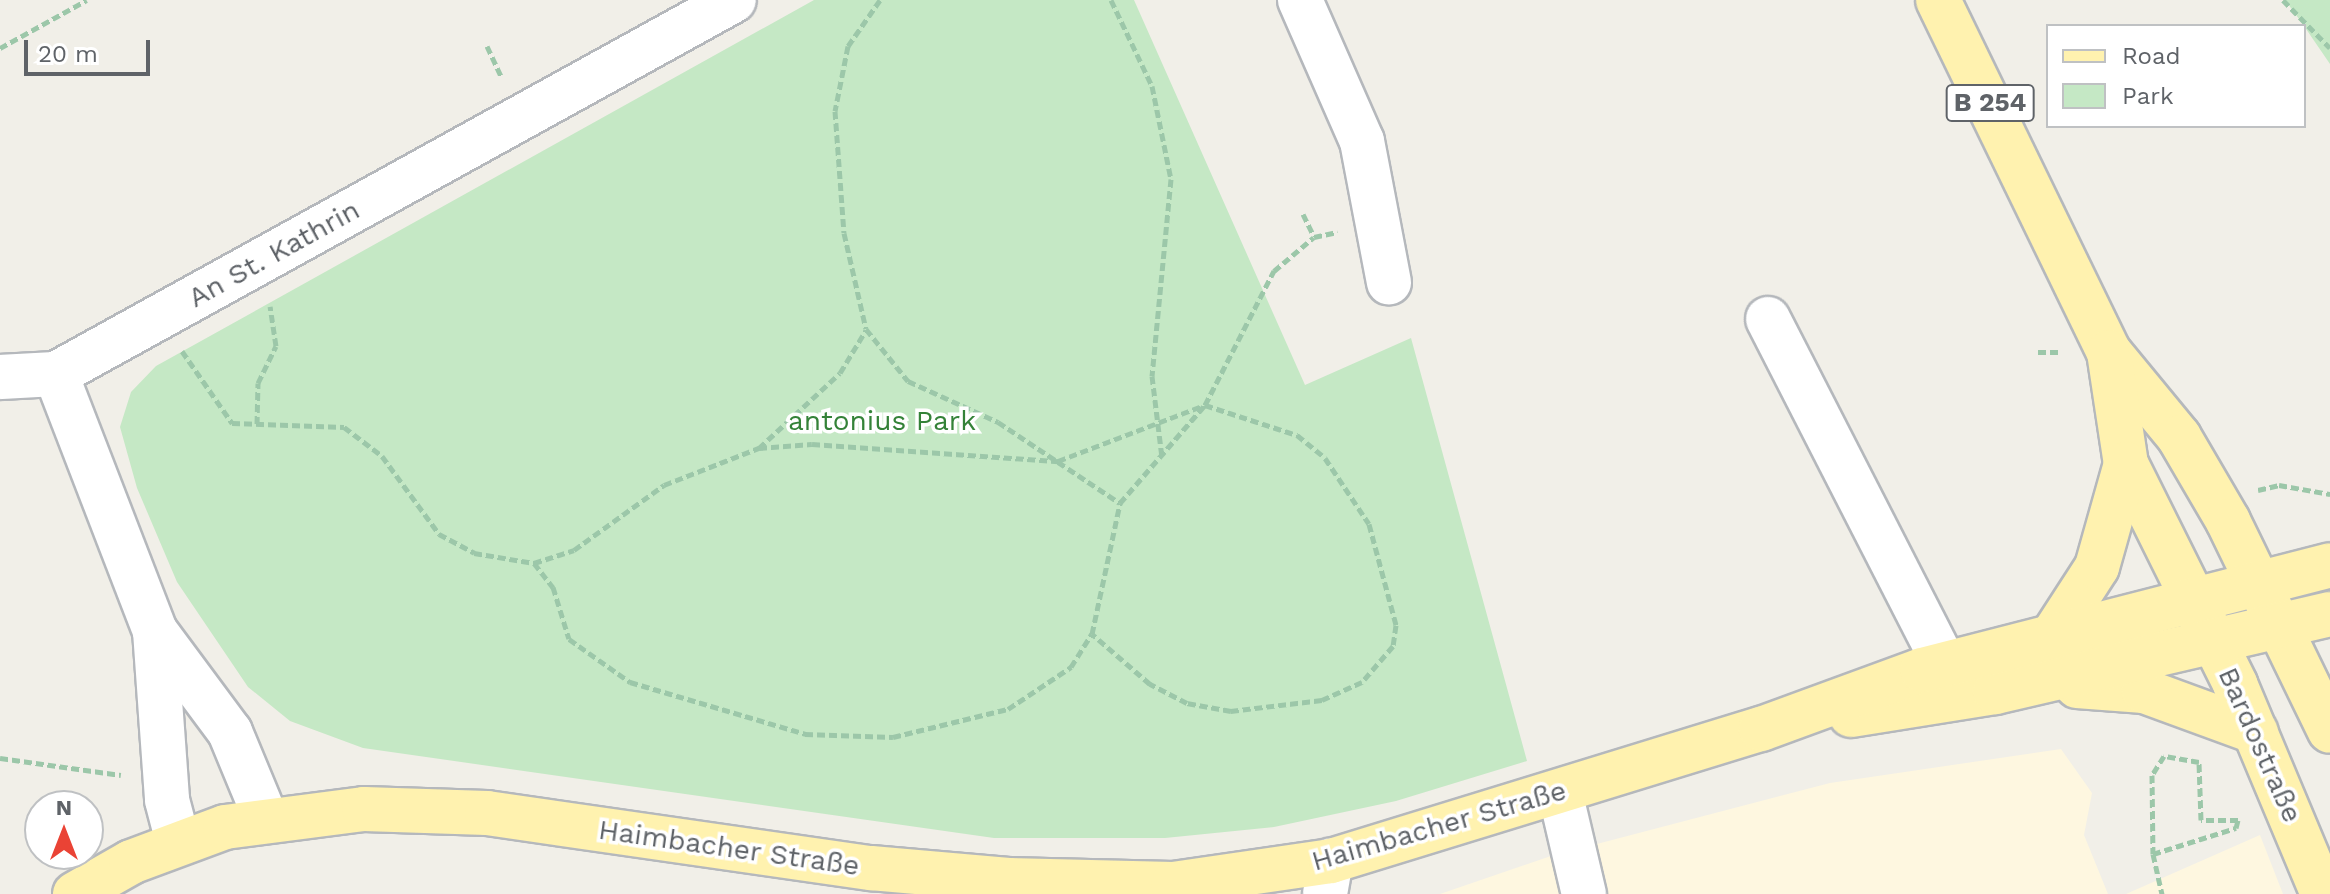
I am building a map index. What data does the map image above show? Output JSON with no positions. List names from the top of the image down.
{
  "streets": {
    "main road": ["B 254", "Bardostraße", "Haimbacher Straße"],
    "street": ["An St. Kathrin"]
  },
  "crossings": [
    ["B 254", "Bardostraße"],
    ["B 254", "Haimbacher Straße"],
    ["Bardostraße", "Haimbacher Straße"]
  ],
  "parks": ["antonius Park"],
  "legend": ["Road", "Park"],
  "scale_bar": "20 m",
  "north": "top"
}
